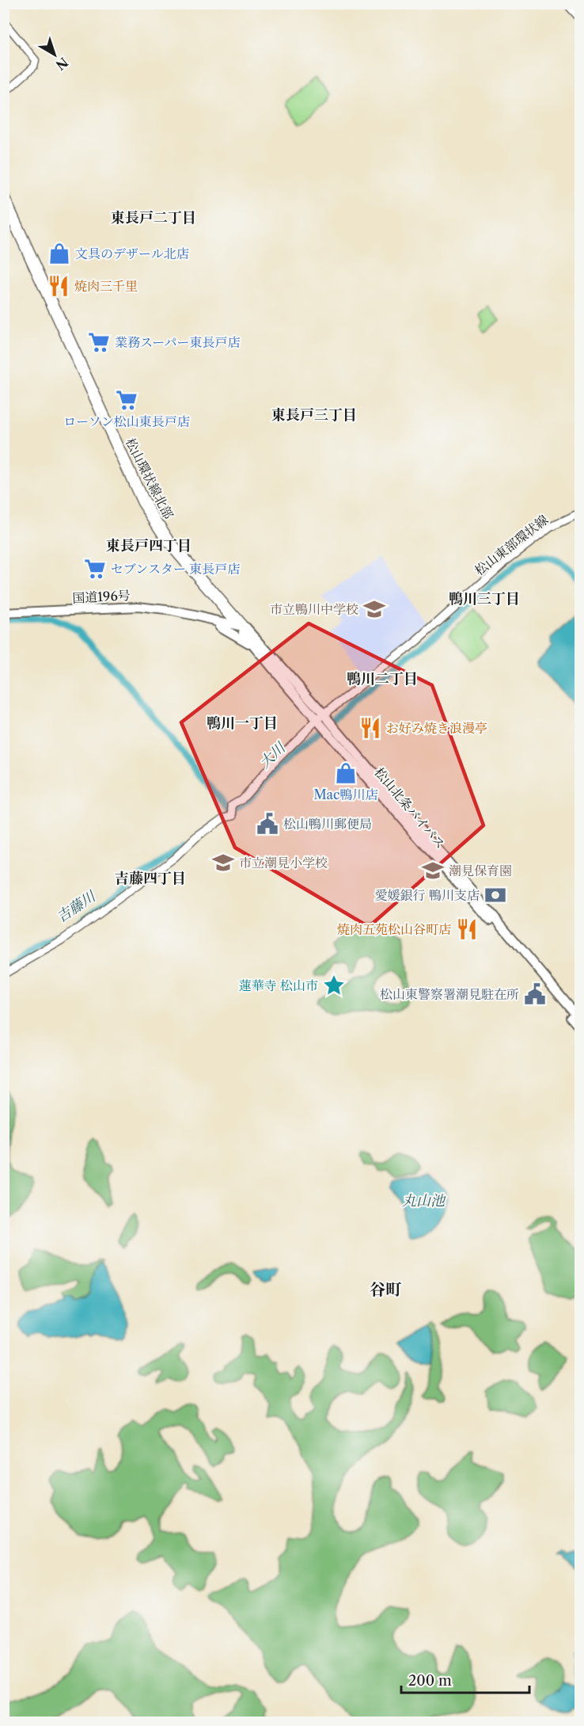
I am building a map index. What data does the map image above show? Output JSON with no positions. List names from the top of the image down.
{
  "streets": {
    "highway": ["国道196号", "松山北条バイパス"],
    "main road": ["松山東部環状線"],
    "street": ["松山環状線北部"]
  },
  "crossings": [
    ["松山環状線北部", "国道196号"],
    ["松山環状線北部", "松山北条バイパス"],
    ["松山東部環状線", "松山北条バイパス"],
    ["国道196号", "松山北条バイパス"]
  ],
  "districts": [
    "東長戸二丁目",
    "東長戸三丁目",
    "東長戸四丁目",
    "鴨川三丁目",
    "鴨川二丁目",
    "鴨川一丁目",
    "吉藤四丁目",
    "谷町"
  ],
  "water": ["大川", "吉藤川", "丸山池"],
  "places": {
    "shop": ["文具のデザール北店", "Mac鴨川店"],
    "restaurant": ["焼肉三千里", "お好み焼き浪漫亭", "焼肉五苑松山谷町店"],
    "supermarket": ["業務スーパー東長戸店", "ローソン松山東長戸店", "セブンスター 東長戸店"],
    "school or university": ["市立鴨川中学校", "市立潮見小学校", "潮見保育園"],
    "public building": ["松山鴨川郵便局", "松山東警察署潮見駐在所"],
    "bank": ["愛媛銀行 鴨川支店"],
    "place": ["蓮華寺 松山市"]
  },
  "scale_bar": "200 m",
  "north": "bottom right"
}
